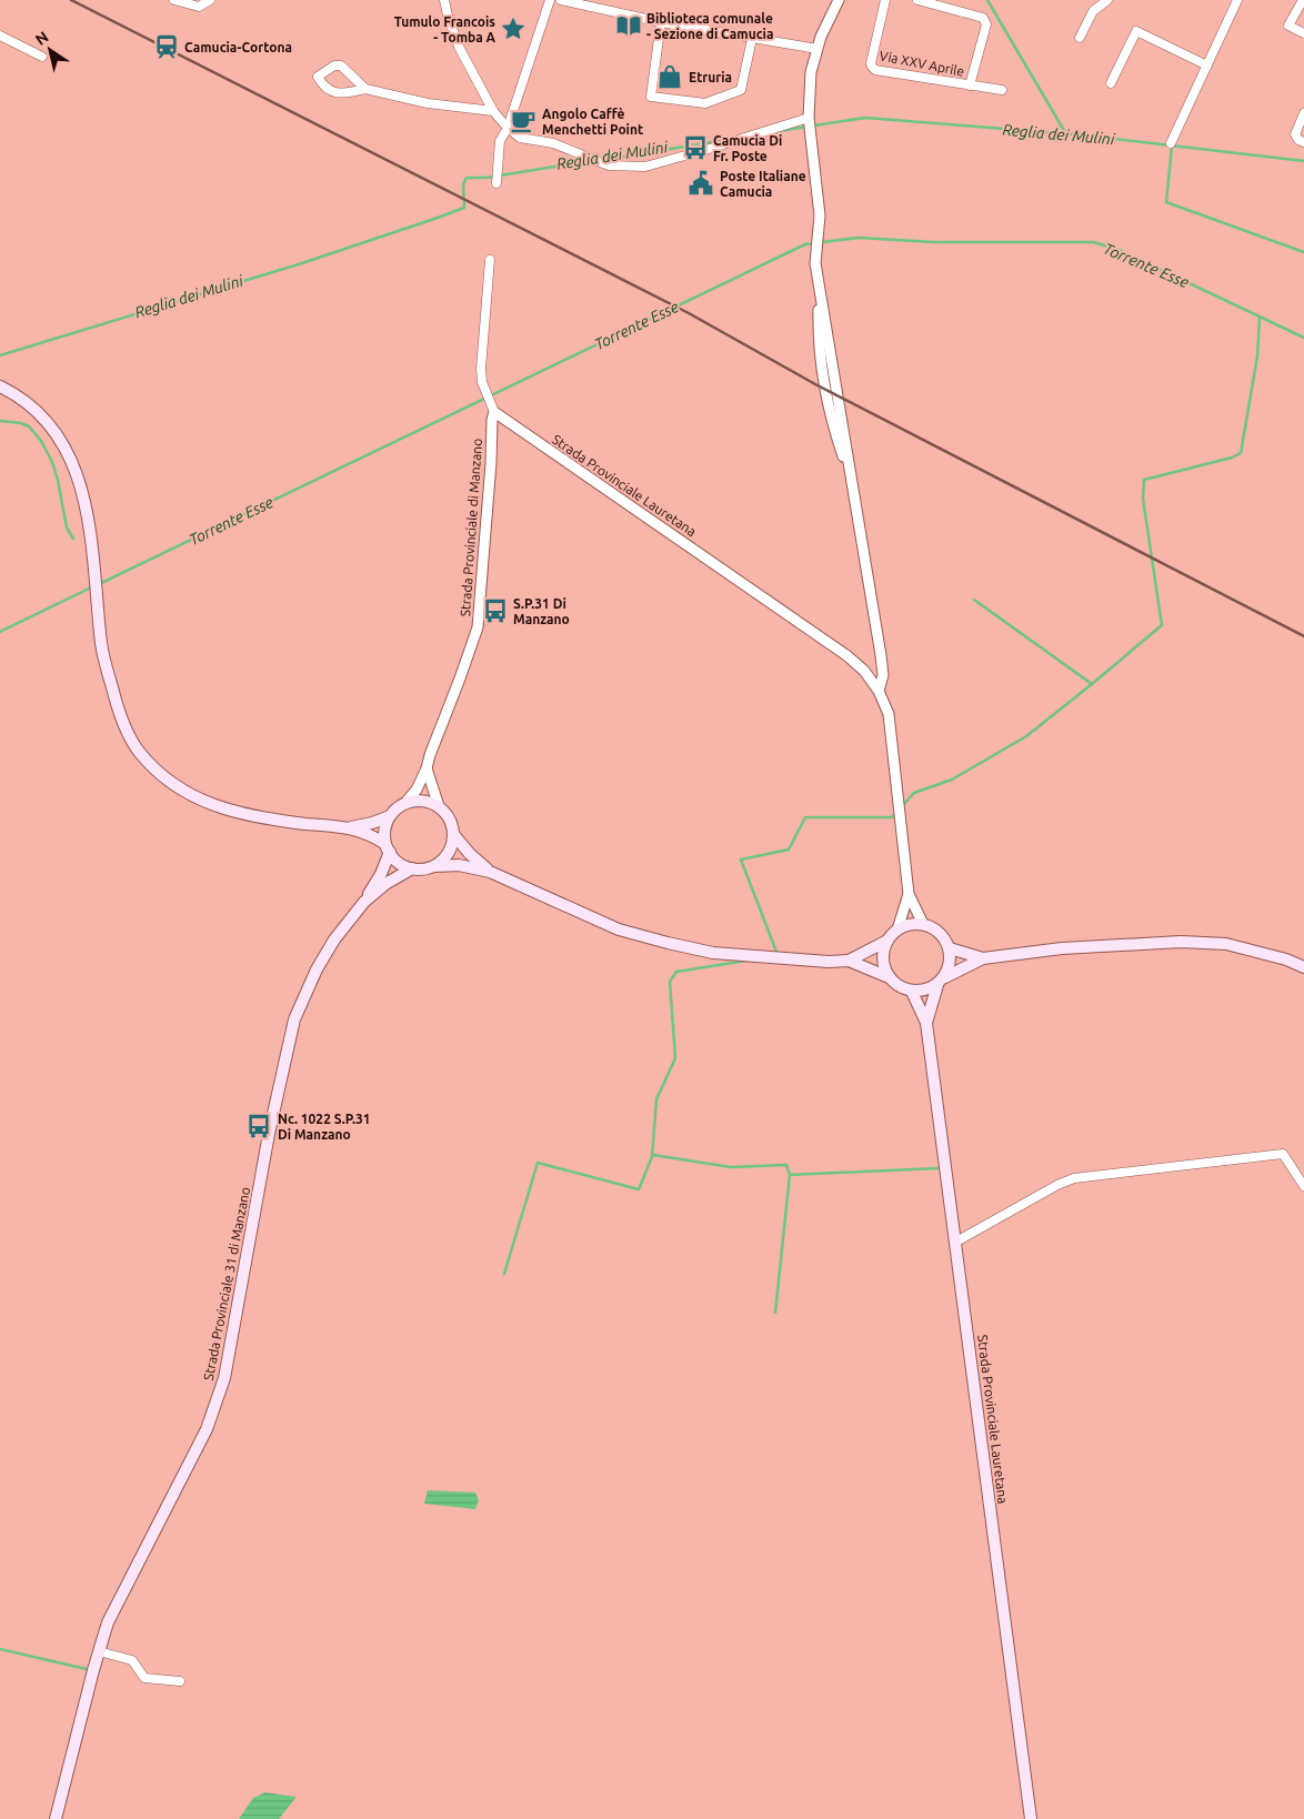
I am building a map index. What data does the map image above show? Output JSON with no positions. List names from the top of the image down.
{
  "streets": {
    "main road": ["Strada Provinciale Lauretana", "Strada Provinciale 31 di Manzano"],
    "street": ["Via XXV Aprile", "Strada Provinciale di Manzano"]
  },
  "crossings": [
    ["Strada Provinciale Lauretana", "Strada Provinciale di Manzano"]
  ],
  "water": ["Reglia dei Mulini", "Torrente Esse"],
  "places": {
    "library": ["Biblioteca comunale - Sezione di Camucia"],
    "place": ["Tumulo Francois - Tomba A"],
    "station": ["Camucia-Cortona"],
    "shop": ["Etruria"],
    "cafe": ["Angolo Caffè Menchetti Point"],
    "bus stop": ["Camucia Di Fr. Poste", "S.P.31 Di Manzano", "Nc. 1022 S.P.31 Di Manzano"],
    "public building": ["Poste Italiane Camucia"]
  },
  "north": "top left"
}
